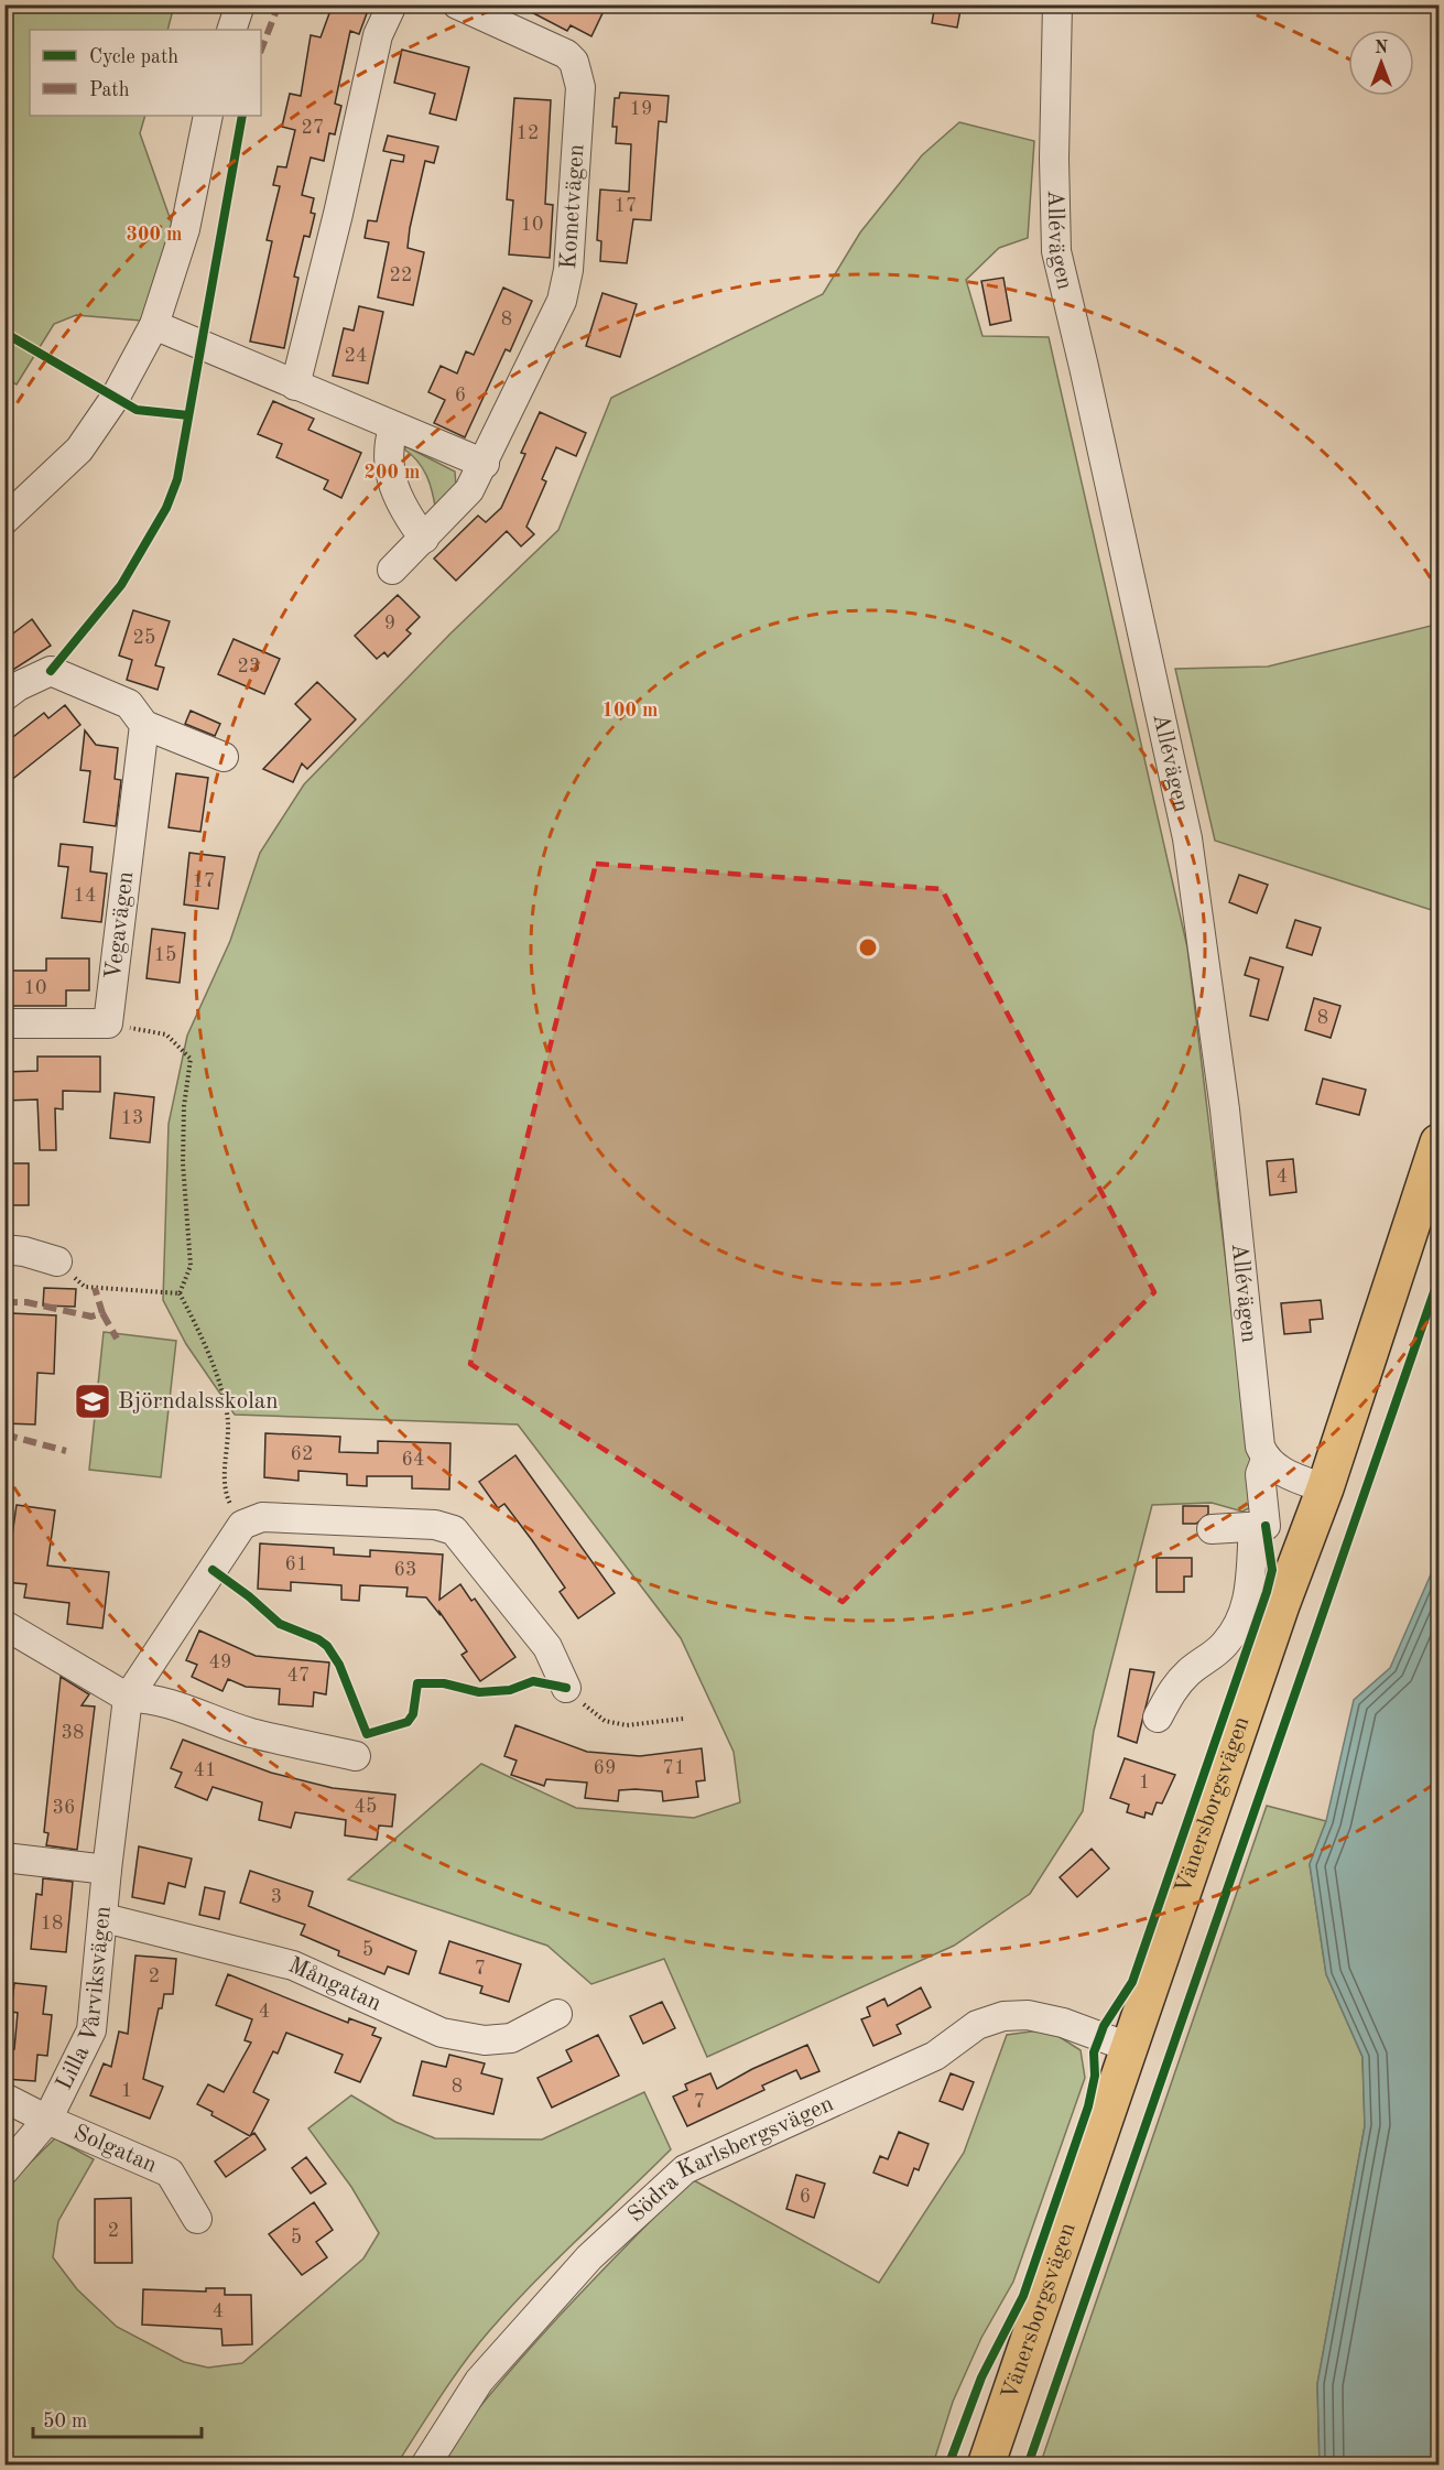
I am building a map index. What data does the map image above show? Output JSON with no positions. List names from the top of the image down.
{
  "streets": {
    "main road": ["Vänersborgsvägen"],
    "street": [
      "Kometvägen",
      "Allévägen",
      "Vegavägen",
      "Mångatan",
      "Lilla Vårviksvägen",
      "Solgatan",
      "Södra Karlsbergsvägen"
    ]
  },
  "crossings": [
    ["Vänersborgsvägen", "Södra Karlsbergsvägen"],
    ["Mångatan", "Lilla Vårviksvägen"],
    ["Lilla Vårviksvägen", "Solgatan"]
  ],
  "places": {
    "school or university": ["Björndalsskolan"]
  },
  "house_numbers": [
    "19",
    "27",
    "12",
    "17",
    "10",
    "22",
    "8",
    "24",
    "6",
    "9",
    "25",
    "23",
    "17",
    "14",
    "15",
    "10",
    "8",
    "13",
    "4",
    "62",
    "64",
    "61",
    "63",
    "49",
    "47",
    "38",
    "69",
    "71",
    "41",
    "1",
    "45",
    "36",
    "3",
    "18",
    "5",
    "7",
    "2",
    "4",
    "8",
    "1",
    "7",
    "6",
    "2",
    "5",
    "4"
  ],
  "legend": ["Cycle path", "Path"],
  "scale_bar": "50 m",
  "north": "top",
  "rings": ["300 m", "200 m", "100 m"]
}
